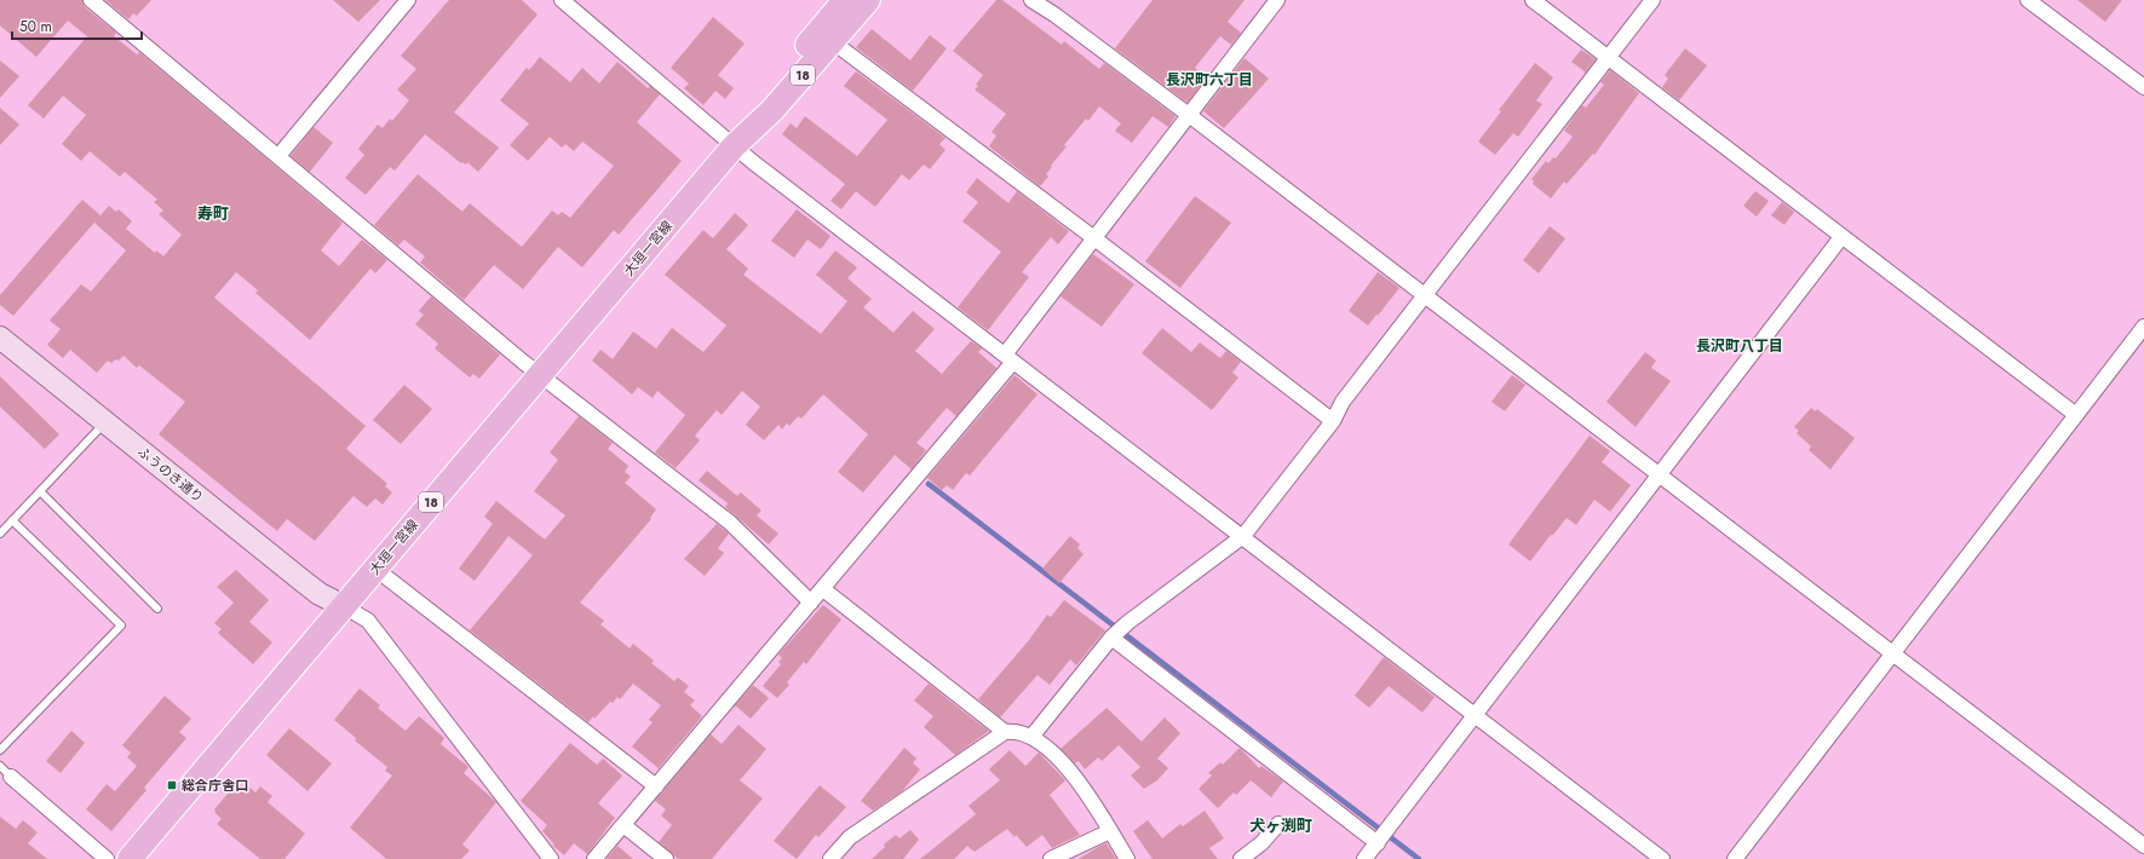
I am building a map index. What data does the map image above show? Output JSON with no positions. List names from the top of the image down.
{
  "streets": {
    "main road": ["18", "大垣一宮線"],
    "street": ["ふうのき通り"]
  },
  "crossings": [
    ["大垣一宮線", "ふうのき通り"]
  ],
  "districts": [
    "長沢町六丁目",
    "寿町",
    "長沢町八丁目",
    "犬ヶ渕町"
  ],
  "places": {
    "transit": ["総合庁舎口"]
  },
  "scale_bar": "50 m"
}
